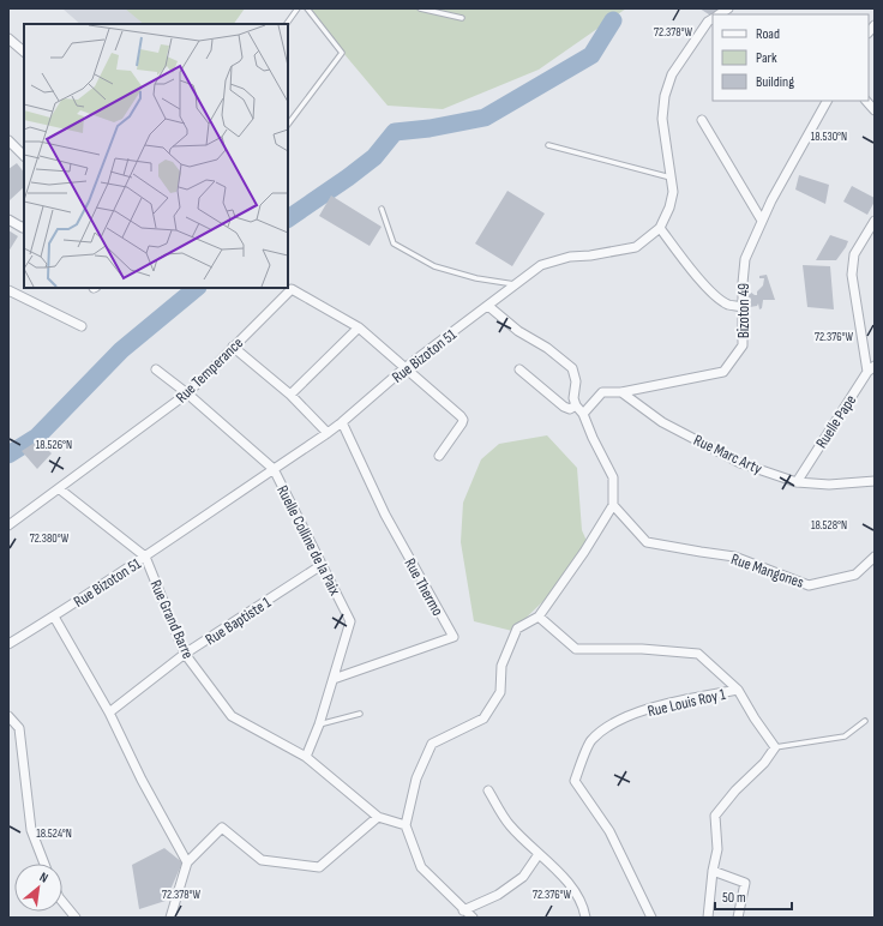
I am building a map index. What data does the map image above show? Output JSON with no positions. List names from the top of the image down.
{
  "streets": {
    "street": [
      "Bizoton 49",
      "Rue Bizoton 51",
      "Rue Temperance",
      "Ruelle Pape",
      "Rue Marc Arty",
      "Ruelle Colline de la Paix",
      "Rue Mangones",
      "Rue Thermo",
      "Rue Grand Barre",
      "Rue Baptiste 1",
      "Rue Louis Roy 1"
    ]
  },
  "crossings": [
    ["Bizoton 49", "Rue Marc Arty"],
    ["Rue Bizoton 51", "Rue Temperance"],
    ["Rue Bizoton 51", "Ruelle Colline de la Paix"],
    ["Rue Bizoton 51", "Rue Thermo"],
    ["Rue Bizoton 51", "Rue Grand Barre"],
    ["Rue Temperance", "Ruelle Colline de la Paix"],
    ["Rue Temperance", "Rue Grand Barre"],
    ["Ruelle Pape", "Rue Marc Arty"],
    ["Ruelle Colline de la Paix", "Rue Thermo"],
    ["Ruelle Colline de la Paix", "Rue Grand Barre"],
    ["Ruelle Colline de la Paix", "Rue Baptiste 1"],
    ["Rue Grand Barre", "Rue Baptiste 1"]
  ],
  "legend": ["Road", "Park", "Building"],
  "scale_bar": "50 m",
  "north": "top right",
  "coordinates": [
    "72.378°W",
    "18.530°N",
    "72.376°W",
    "18.526°N",
    "18.528°N",
    "72.380°W",
    "18.524°N"
  ]
}
